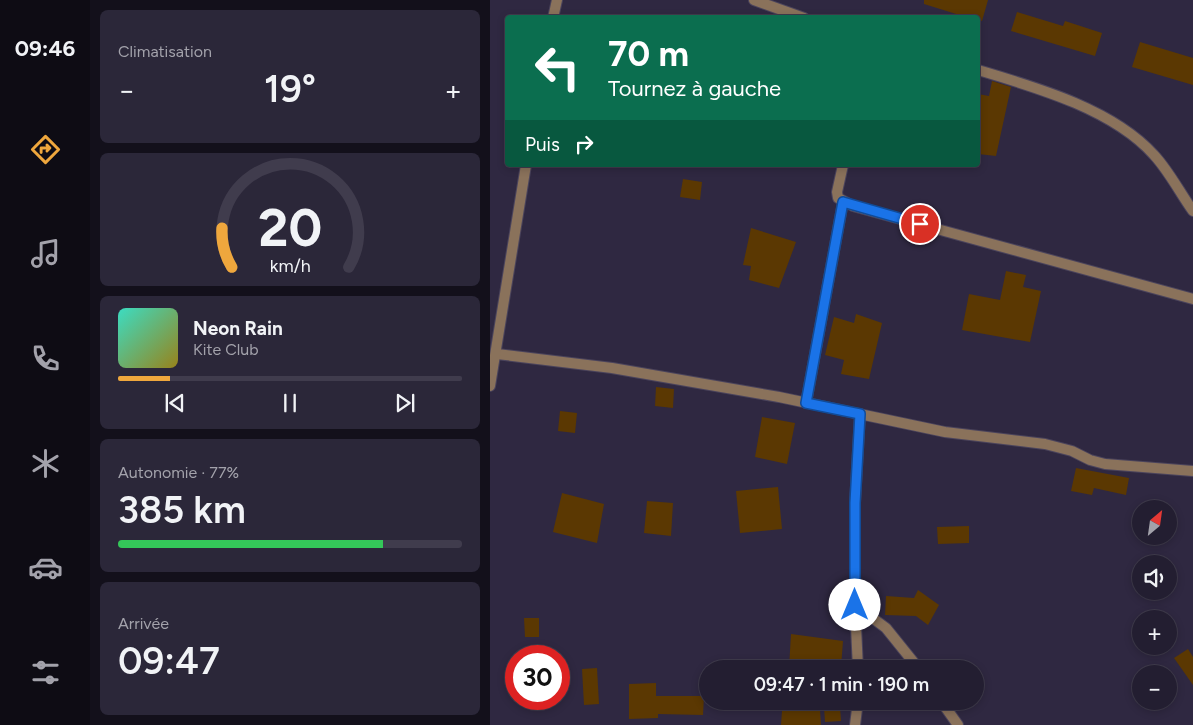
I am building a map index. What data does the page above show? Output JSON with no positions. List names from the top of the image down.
{
  "north": "top right",
  "page": {
    "tabs": "09:46",
    "tile": [
      "Climatisation",
      ["Autonomie · 77%", "385 km"],
      ["Arrivée", "09:47"]
    ],
    "turn": ["70 m", "Tournez à gauche"],
    "heat": ["−", "19°", "+"],
    "then": "Puis",
    "song": ["Neon Rain", "Kite Club"],
    "map_buttons": ["+", "−"],
    "limit": "30",
    "trip": "09:47 · 1 min · 190 m",
    "gauge": ["20", "km/h"]
  }
}
